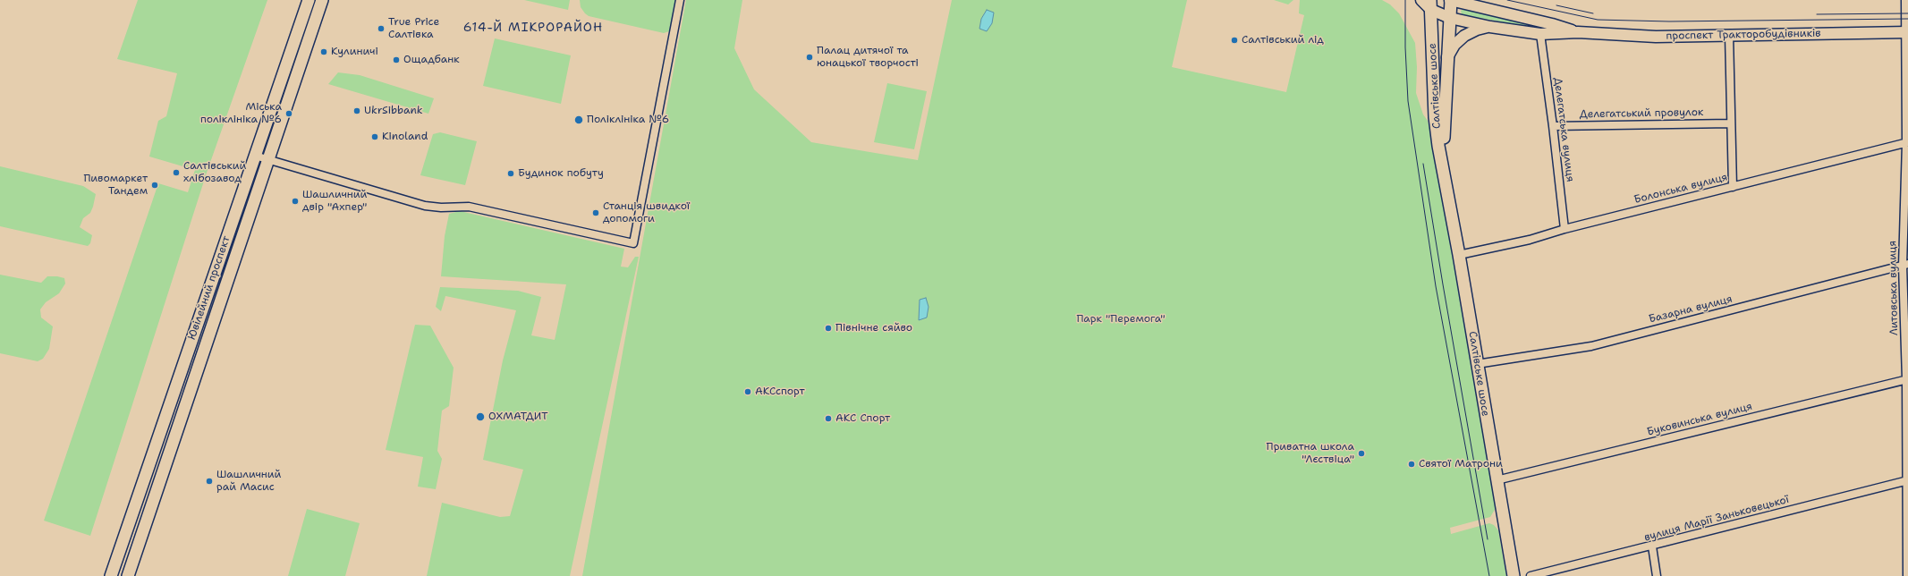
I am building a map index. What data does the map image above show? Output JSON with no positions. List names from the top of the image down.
{
  "streets": {
    "main road": ["проспект Тракторобудівників", "Салтівське шосе", "Ювілейний проспект"],
    "street": [
      "Делегатський провулок",
      "Делегатська вулиця",
      "Болонська вулиця",
      "Литовська вулиця",
      "Базарна вулиця",
      "Буковинська вулиця",
      "вулиця Марії Заньковецької"
    ]
  },
  "crossings": [
    ["проспект Тракторобудівників", "Салтівське шосе"],
    ["проспект Тракторобудівників", "Делегатська вулиця"],
    ["проспект Тракторобудівників", "Литовська вулиця"],
    ["Салтівське шосе", "Болонська вулиця"],
    ["Салтівське шосе", "Базарна вулиця"],
    ["Салтівське шосе", "Буковинська вулиця"],
    ["Делегатський провулок", "Делегатська вулиця"],
    ["Делегатська вулиця", "Болонська вулиця"],
    ["Болонська вулиця", "Литовська вулиця"],
    ["Литовська вулиця", "Базарна вулиця"],
    ["Литовська вулиця", "Буковинська вулиця"],
    ["Литовська вулиця", "вулиця Марії Заньковецької"]
  ],
  "districts": ["614-Й МІКРОРАЙОН"],
  "parks": ["Парк \"Перемога\""],
  "places": [
    "True Price Салтівка",
    "Салтівський лід",
    "Кулиничі",
    "Палац дитячої та юнацької творчості",
    "Ощадбанк",
    "UkrSibbank",
    "Міська поліклініка №6",
    "Поліклініка №6",
    "Kinoland",
    "Салтівський хлібозавод",
    "Будинок побуту",
    "Пивомаркет Тандем",
    "Шашличний двір \"Ахпер\"",
    "Станція швидкої допомоги",
    "Північне сяйво",
    "АКСспорт",
    "ОХМАТДИТ",
    "АКС Спорт",
    "Приватна школа \"Лєствіца\"",
    "Святої Матрони",
    "Шашличний рай Масис"
  ]
}
